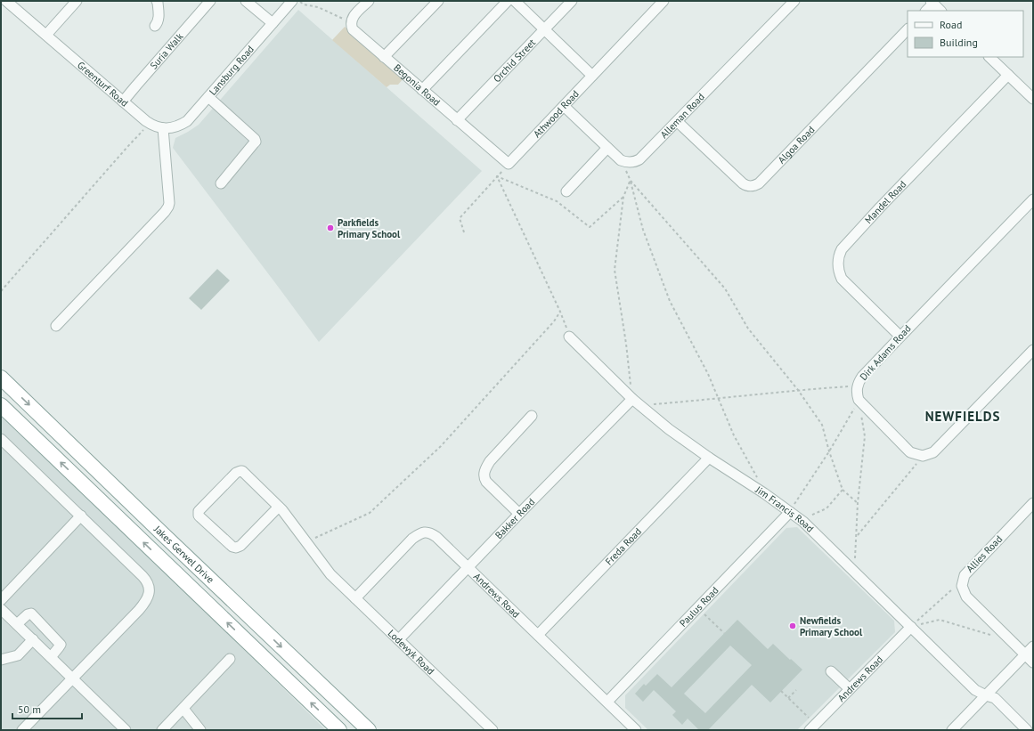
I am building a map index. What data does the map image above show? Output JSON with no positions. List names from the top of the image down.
{
  "streets": {
    "highway": ["Jakes Gerwel Drive"],
    "street": [
      "Suria Walk",
      "Orchid Street",
      "Lansburg Road",
      "Greenturf Road",
      "Begonia Road",
      "Athwood Road",
      "Alleman Road",
      "Algoa Road",
      "Mandel Road",
      "Dirk Adams Road",
      "Jim Francis Road",
      "Bakker Road",
      "Freda Road",
      "Allies Road",
      "Andrews Road",
      "Paulus Road",
      "Lodewyk Road"
    ]
  },
  "crossings": [
    ["Suria Walk", "Greenturf Road"],
    ["Orchid Street", "Begonia Road"],
    ["Lansburg Road", "Greenturf Road"],
    ["Begonia Road", "Athwood Road"],
    ["Alleman Road", "Algoa Road"],
    ["Mandel Road", "Dirk Adams Road"],
    ["Jim Francis Road", "Bakker Road"],
    ["Jim Francis Road", "Freda Road"],
    ["Jim Francis Road", "Andrews Road"],
    ["Jim Francis Road", "Paulus Road"],
    ["Bakker Road", "Andrews Road"],
    ["Bakker Road", "Lodewyk Road"],
    ["Freda Road", "Andrews Road"],
    ["Andrews Road", "Paulus Road"],
    ["Andrews Road", "Lodewyk Road"]
  ],
  "districts": ["NEWFIELDS"],
  "places": ["Parkfields Primary School", "Newfields Primary School"],
  "legend": ["Road", "Building"],
  "scale_bar": "50 m"
}
